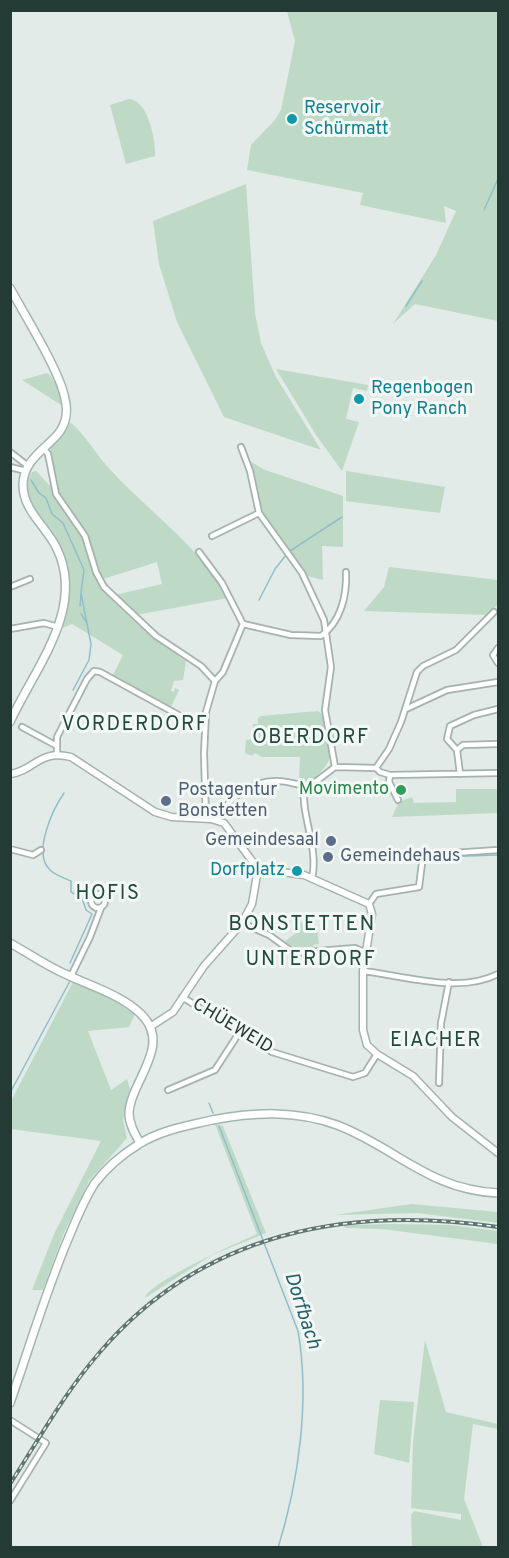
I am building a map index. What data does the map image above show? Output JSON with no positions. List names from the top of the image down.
{
  "streets": {
    "street": ["CHÜEWEID"]
  },
  "districts": [
    "VORDERDORF",
    "OBERDORF",
    "HOFIS",
    "BONSTETTEN",
    "UNTERDORF",
    "EIACHER"
  ],
  "water": ["Dorfbach"],
  "places": [
    "Reservoir Schürmatt",
    "Regenbogen Pony Ranch",
    "Movimento",
    "Postagentur Bonstetten",
    "Gemeindesaal",
    "Gemeindehaus",
    "Dorfplatz"
  ]
}
